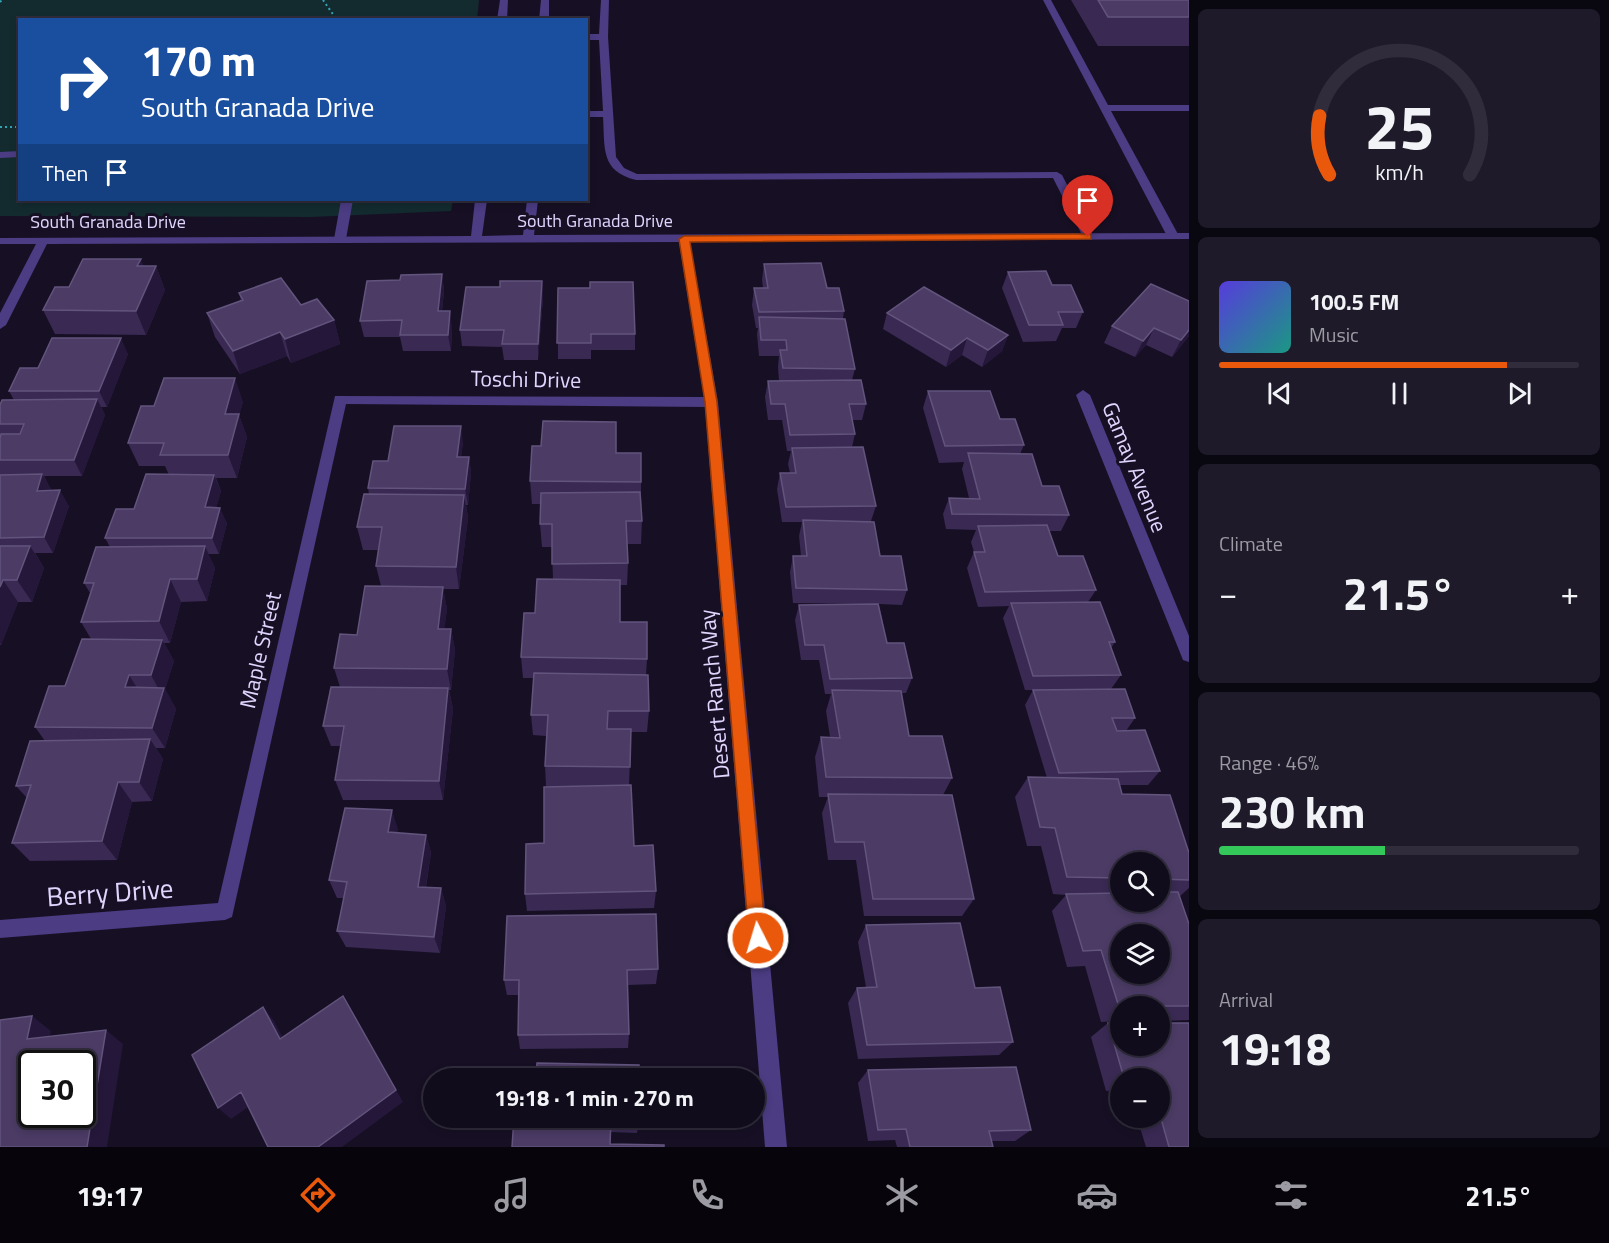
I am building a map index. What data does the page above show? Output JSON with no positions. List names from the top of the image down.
{
  "streets": {
    "street": [
      "South Granada Drive",
      "Toschi Drive",
      "Gamay Avenue",
      "Maple Street",
      "Desert Ranch Way",
      "Berry Drive"
    ]
  },
  "crossings": [
    ["South Granada Drive", "Desert Ranch Way"],
    ["Toschi Drive", "Maple Street"],
    ["Toschi Drive", "Desert Ranch Way"],
    ["Maple Street", "Berry Drive"]
  ],
  "page": {
    "turn": ["170 m", "South Granada Drive"],
    "then": "Then",
    "song": ["100.5 FM", "Music"],
    "tile": [
      "Climate",
      ["Range · 46%", "230 km"],
      ["Arrival", "19:18"]
    ],
    "heat": ["−", "21.5°", "+"],
    "map_buttons": ["+", "−"],
    "limit": "30",
    "trip": "19:18 · 1 min · 270 m",
    "tabs": ["19:17", "21.5°"],
    "gauge": ["25", "km/h"]
  }
}
